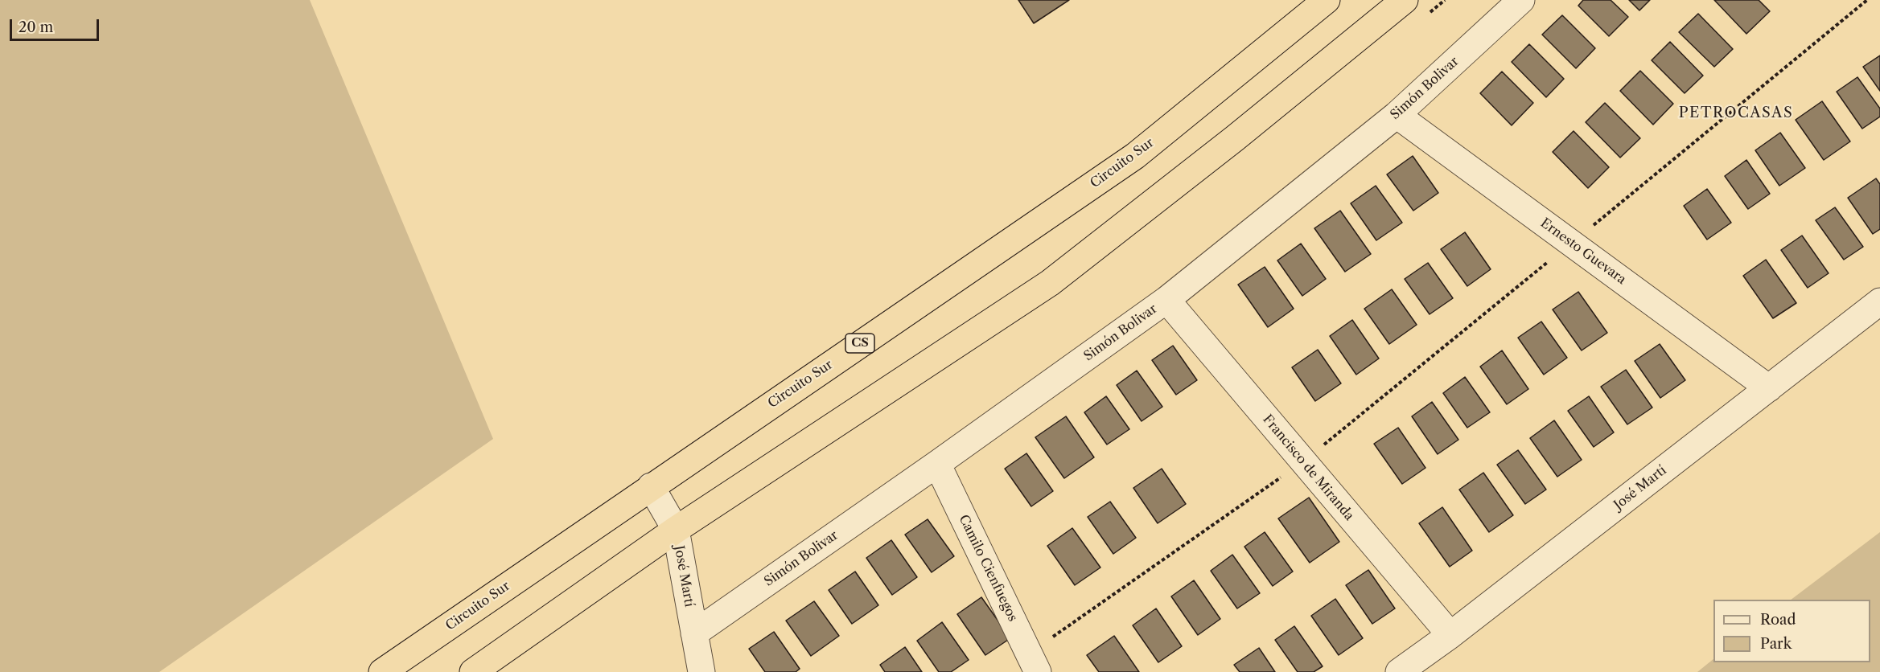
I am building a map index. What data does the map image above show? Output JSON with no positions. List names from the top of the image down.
{
  "streets": {
    "highway": ["Circuito Sur", "CS"],
    "street": [
      "Simón Bolivar",
      "Ernesto Guevara",
      "Francisco de Miranda",
      "José Martí",
      "Camilo Cienfuegos"
    ]
  },
  "crossings": [
    ["Simón Bolivar", "Ernesto Guevara"],
    ["Simón Bolivar", "Francisco de Miranda"],
    ["Simón Bolivar", "José Martí"],
    ["Simón Bolivar", "Camilo Cienfuegos"],
    ["Circuito Sur", "José Martí"],
    ["Ernesto Guevara", "José Martí"],
    ["Francisco de Miranda", "José Martí"]
  ],
  "districts": ["PETROCASAS"],
  "legend": ["Road", "Park"],
  "scale_bar": "20 m"
}
